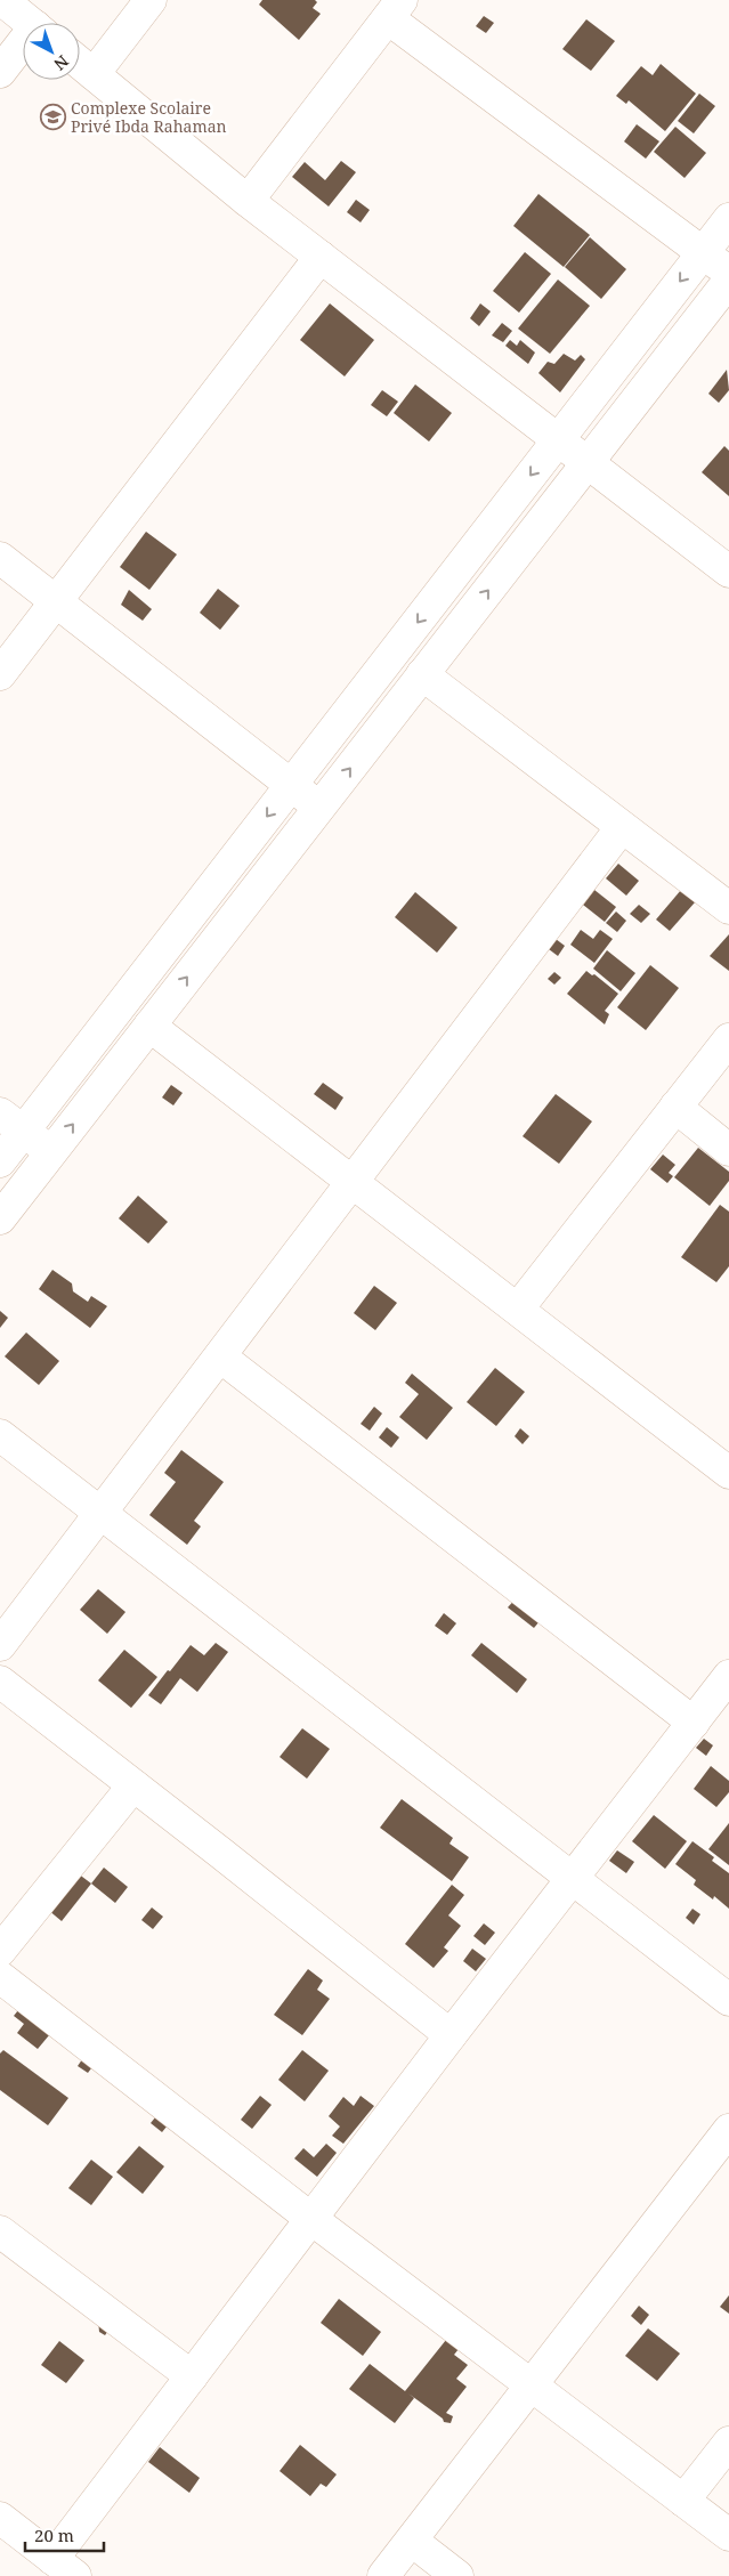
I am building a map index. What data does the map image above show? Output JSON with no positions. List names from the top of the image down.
{
  "places": {
    "school or university": ["Complexe Scolaire Privé Ibda Rahaman"]
  },
  "scale_bar": "20 m",
  "north": "bottom right"
}
